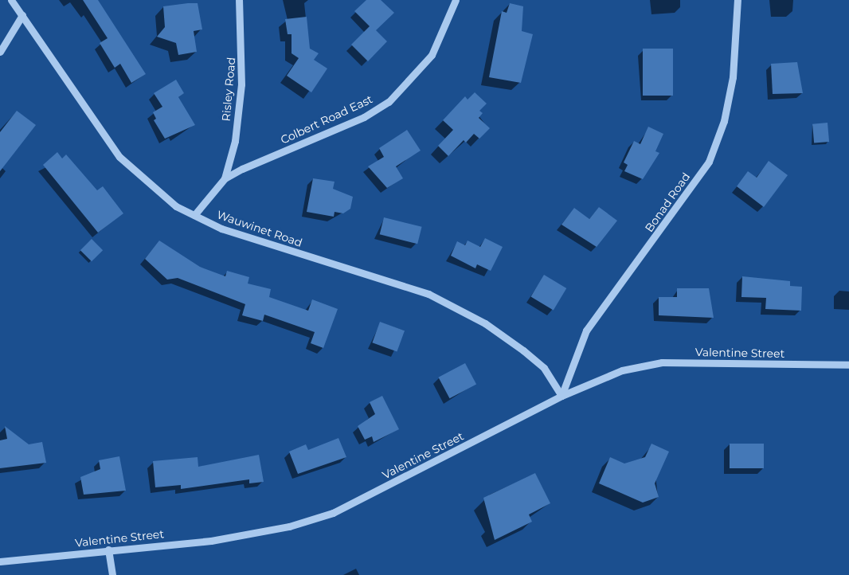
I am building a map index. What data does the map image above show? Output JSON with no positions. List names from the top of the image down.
{
  "streets": {
    "street": [
      "Risley Road",
      "Colbert Road East",
      "Bonad Road",
      "Wauwinet Road",
      "Valentine Street"
    ]
  },
  "crossings": [
    ["Risley Road", "Colbert Road East"],
    ["Colbert Road East", "Wauwinet Road"],
    ["Bonad Road", "Wauwinet Road"],
    ["Bonad Road", "Valentine Street"],
    ["Wauwinet Road", "Valentine Street"]
  ]
}
